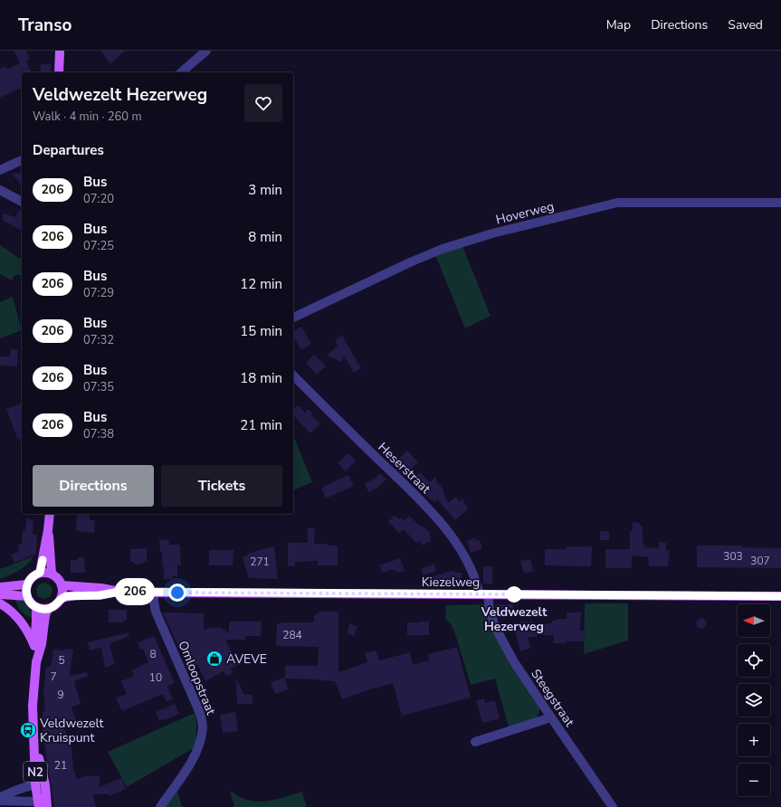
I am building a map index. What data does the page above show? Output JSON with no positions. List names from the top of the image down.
{
  "streets": {
    "main road": ["Kiezelweg", "N2"],
    "street": [
      "Hoverweg",
      "Heserstraat",
      "Omloopstraat",
      "Steegstraat"
    ]
  },
  "crossings": [
    ["Heserstraat", "Kiezelweg"],
    ["Heserstraat", "Steegstraat"],
    ["Kiezelweg", "Omloopstraat"],
    ["Kiezelweg", "Steegstraat"],
    ["Kiezelweg", "N2"]
  ],
  "places": {
    "other": ["Veldwezelt Hezerweg"],
    "shop": ["AVEVE"],
    "bus stop": ["Veldwezelt Kruispunt"]
  },
  "lines": ["bus line 206"],
  "house_numbers": [
    "303",
    "307",
    "271",
    "284",
    "8",
    "5",
    "7",
    "10",
    "9",
    "21"
  ],
  "north": "left",
  "page": {
    "header": "Transo",
    "nav": ["Map", "Directions", "Saved"],
    "on_map": "206",
    "heading": [
      ["Veldwezelt Hezerweg", "Walk · 4 min · 260 m"],
      "Departures"
    ],
    "list": [
      {
        "mark": "206",
        "name": "Bus",
        "note": "07:20",
        "value": "3 min"
      },
      {
        "mark": "206",
        "name": "Bus",
        "note": "07:25",
        "value": "8 min"
      },
      {
        "mark": "206",
        "name": "Bus",
        "note": "07:29",
        "value": "12 min"
      },
      {
        "mark": "206",
        "name": "Bus",
        "note": "07:32",
        "value": "15 min"
      },
      {
        "mark": "206",
        "name": "Bus",
        "note": "07:35",
        "value": "18 min"
      },
      {
        "mark": "206",
        "name": "Bus",
        "note": "07:38",
        "value": "21 min"
      }
    ],
    "buttons": ["Directions", "Tickets"],
    "map_buttons": ["+", "−"]
  }
}
